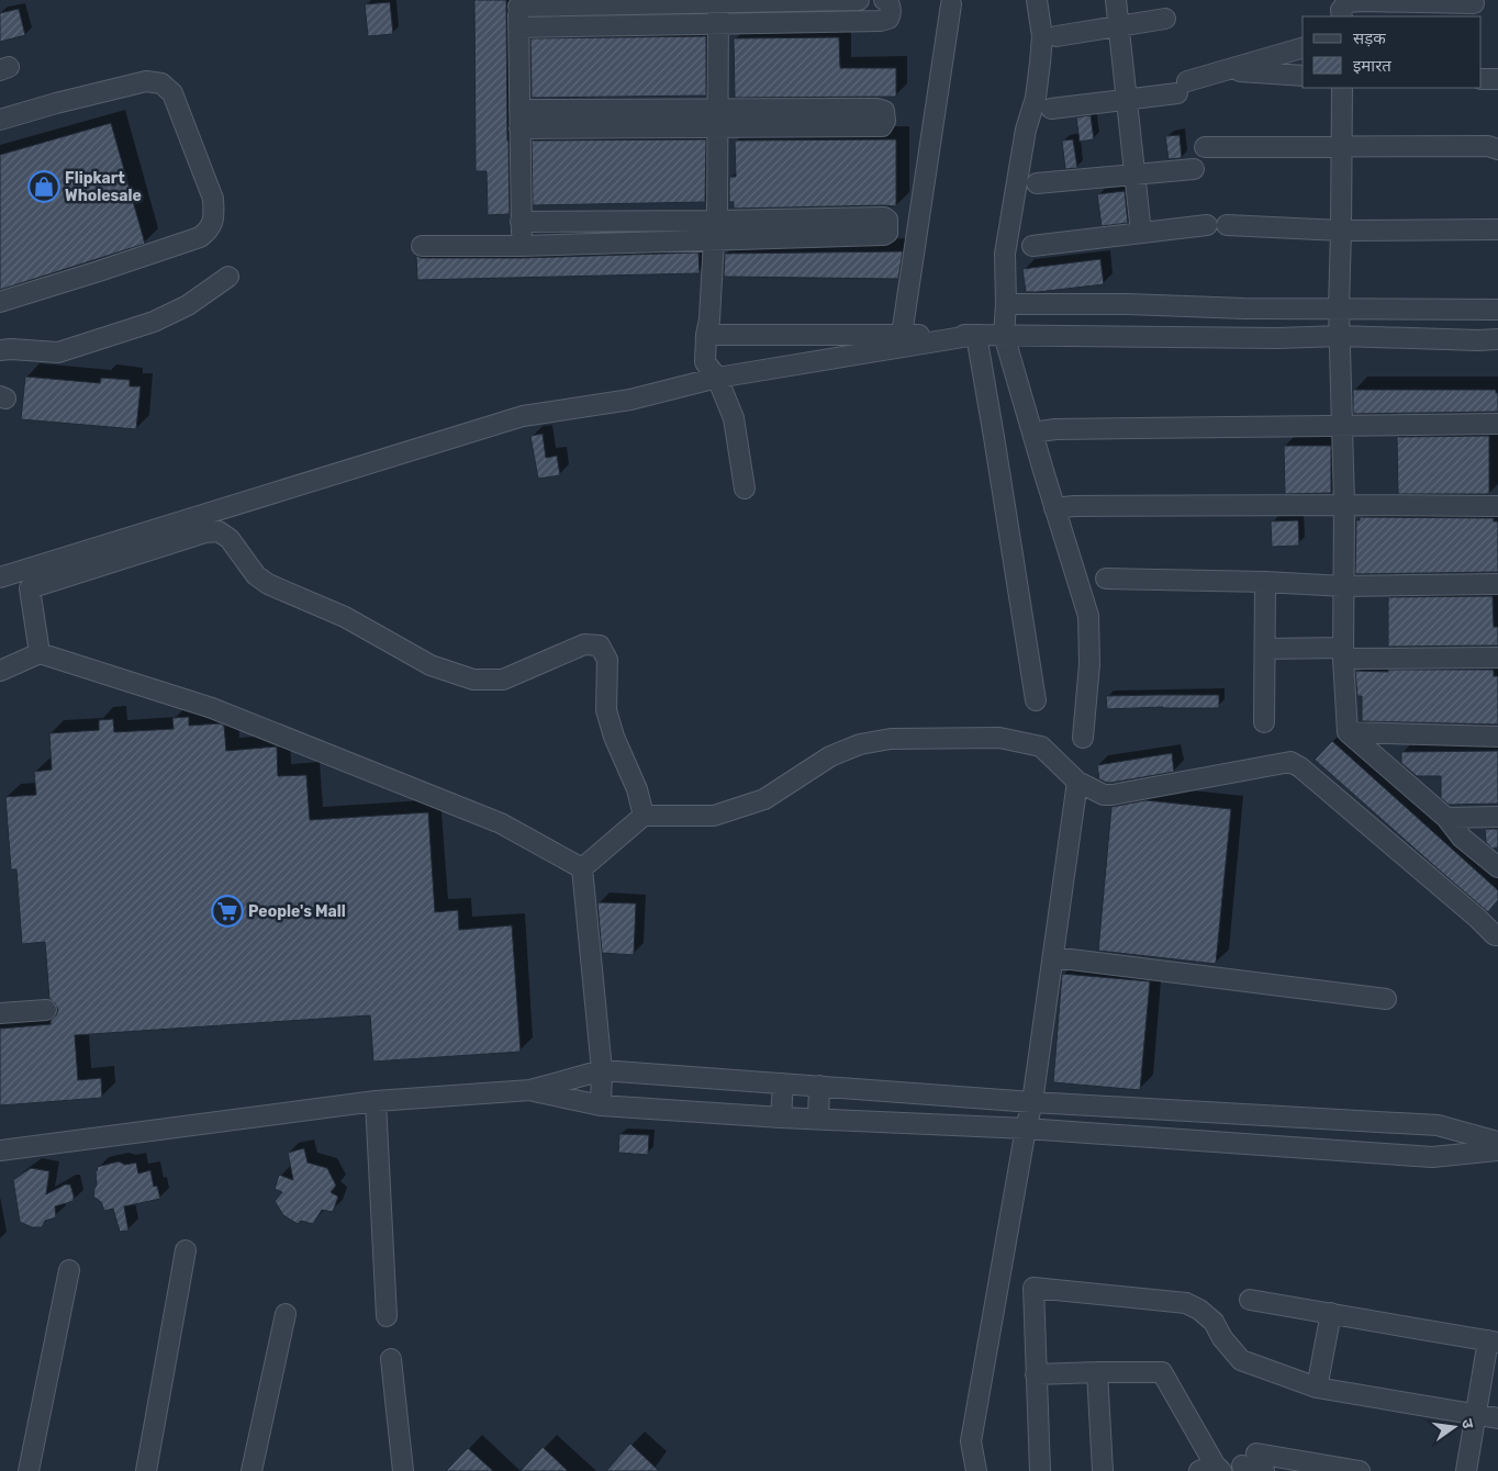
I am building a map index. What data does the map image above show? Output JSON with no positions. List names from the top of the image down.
{
  "places": {
    "shop": ["Flipkart Wholesale"],
    "supermarket": ["People's Mall"]
  },
  "legend": ["सड़क", "इमारत"],
  "north": "right"
}
